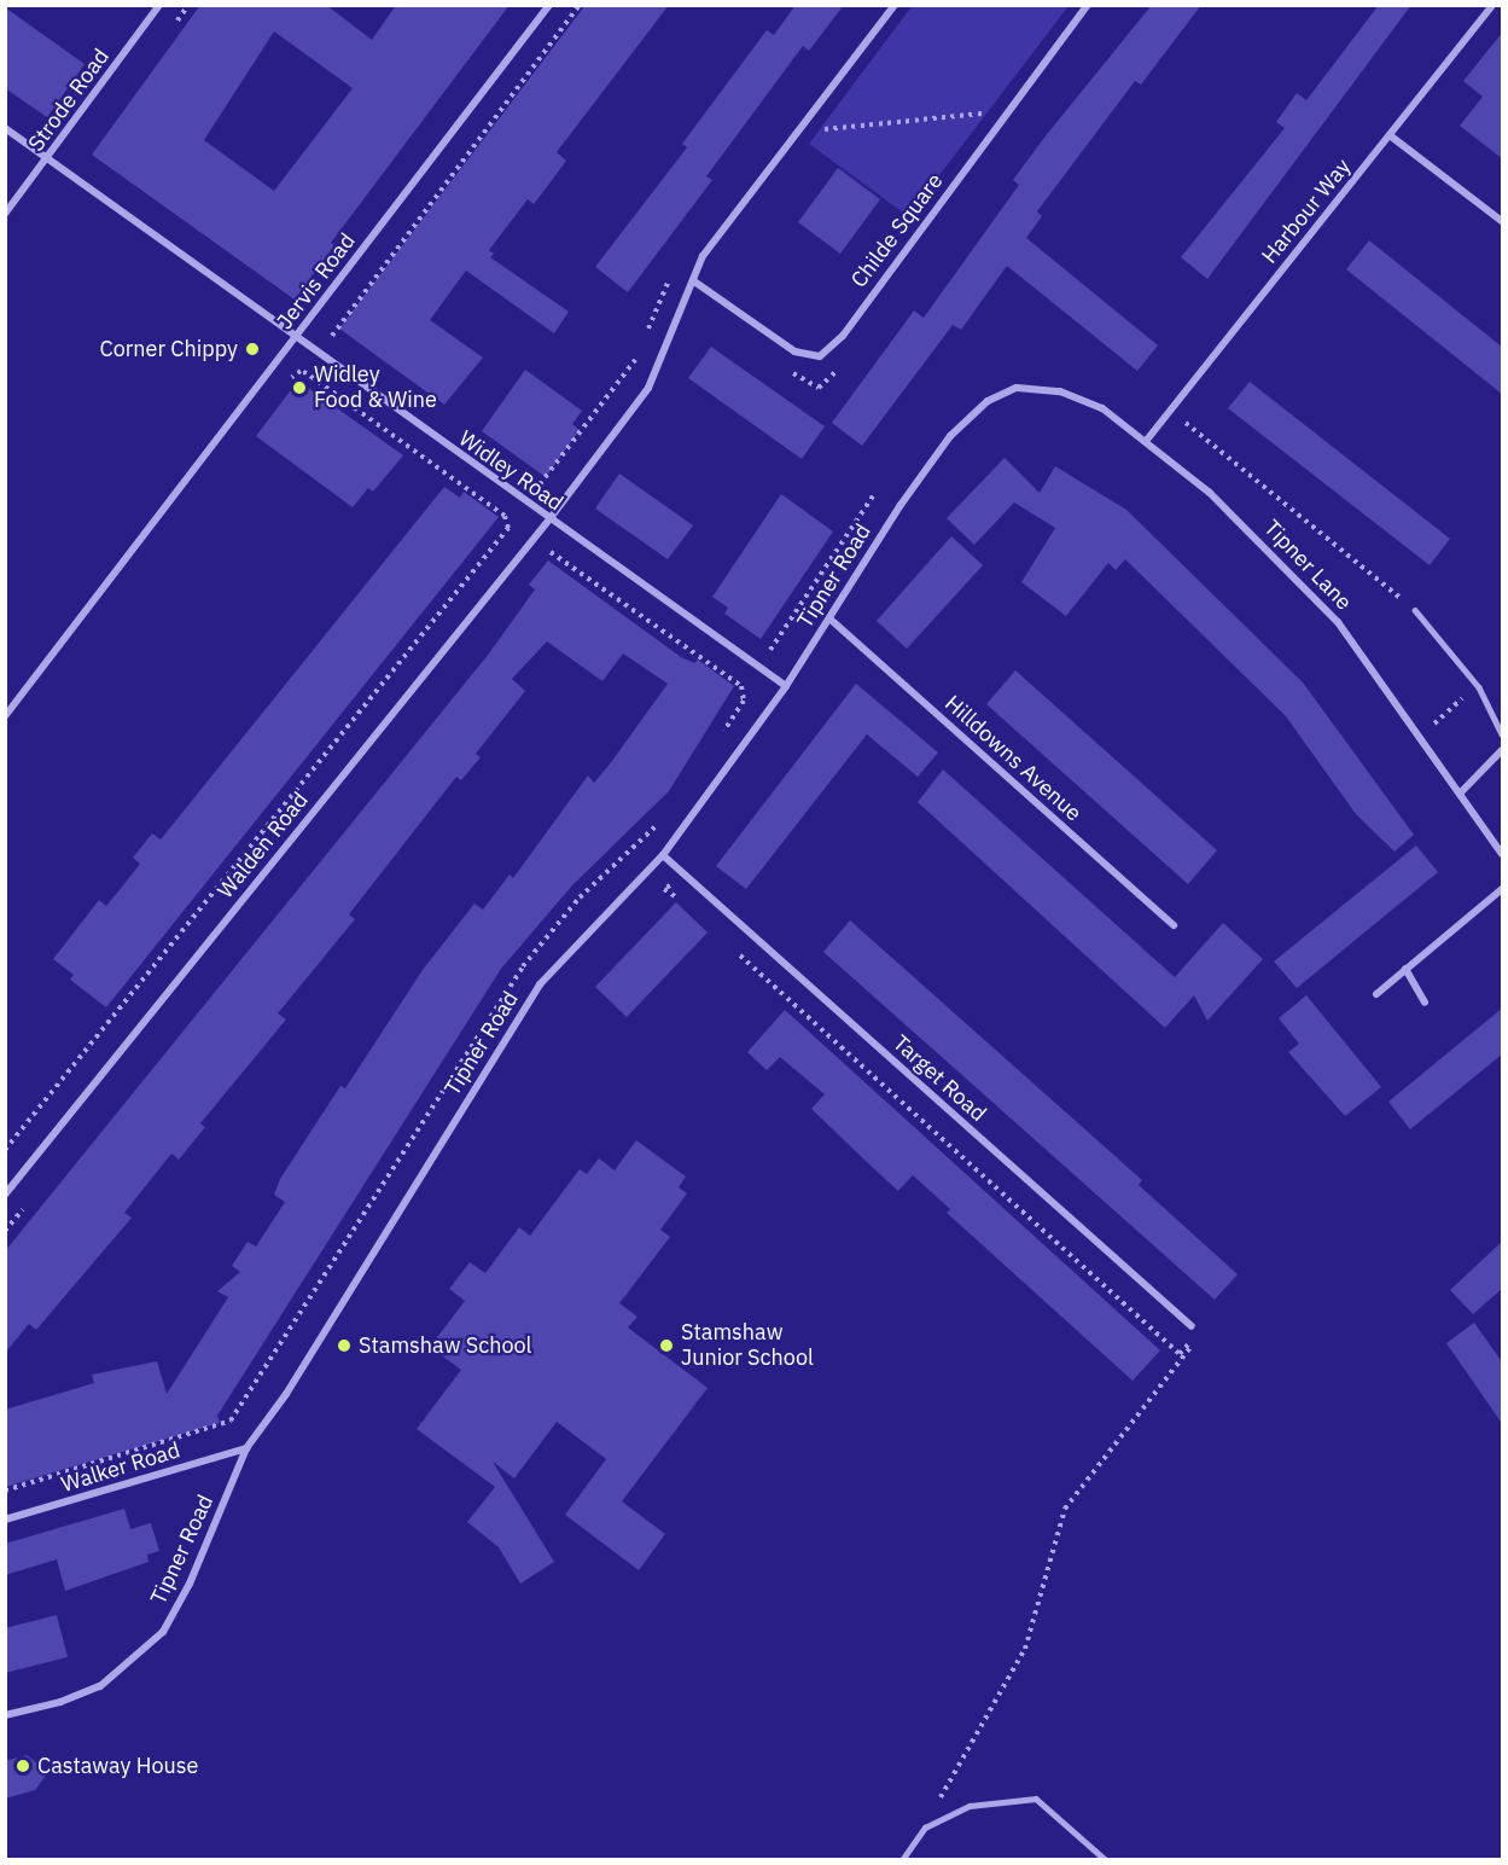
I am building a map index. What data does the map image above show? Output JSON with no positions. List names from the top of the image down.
{
  "streets": {
    "street": [
      "Strode Road",
      "Harbour Way",
      "Childe Square",
      "Jervis Road",
      "Widley Road",
      "Tipner Lane",
      "Tipner Road",
      "Hilldowns Avenue",
      "Walden Road",
      "Target Road",
      "Walker Road"
    ]
  },
  "crossings": [
    ["Strode Road", "Widley Road"],
    ["Harbour Way", "Tipner Lane"],
    ["Jervis Road", "Widley Road"],
    ["Widley Road", "Tipner Road"],
    ["Widley Road", "Walden Road"],
    ["Tipner Lane", "Tipner Road"],
    ["Tipner Road", "Hilldowns Avenue"],
    ["Tipner Road", "Target Road"],
    ["Tipner Road", "Walker Road"]
  ],
  "places": [
    "Corner Chippy",
    "Widley Food & Wine",
    "Stamshaw School",
    "Stamshaw Junior School",
    "Castaway House"
  ]
}
